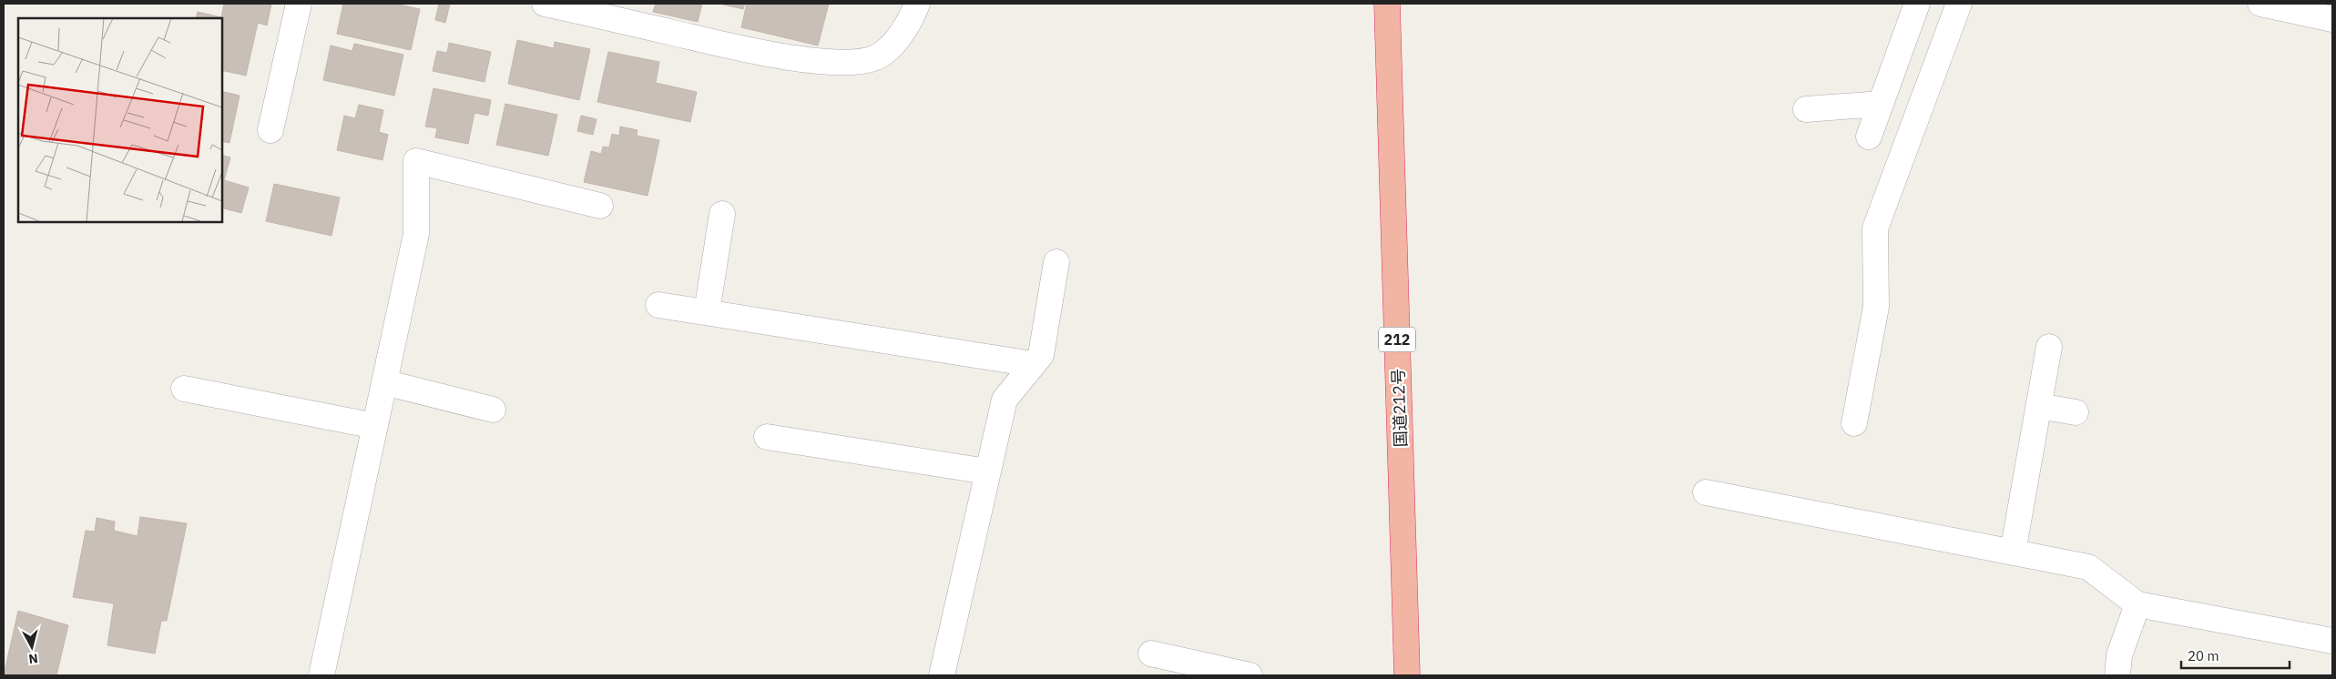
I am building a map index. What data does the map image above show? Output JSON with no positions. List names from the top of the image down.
{
  "streets": {
    "highway": ["212", "国道212号"]
  },
  "scale_bar": "20 m",
  "north": "bottom"
}
